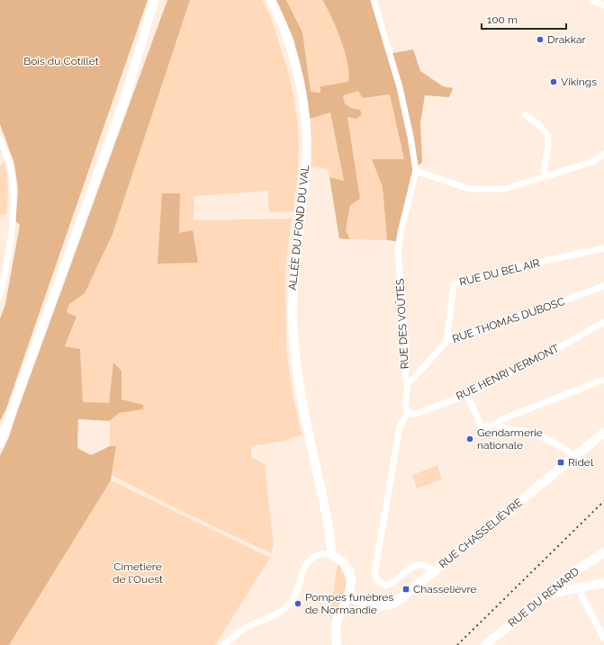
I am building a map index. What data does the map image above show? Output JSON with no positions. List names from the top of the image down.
{
  "streets": {
    "street": [
      "ALLÉE DU FOND DU VAL",
      "RUE DU BEL AIR",
      "RUE THOMAS DUBOSC",
      "RUE DES VOÛTES",
      "RUE HENRI VERMONT",
      "RUE CHASSELIÈVRE",
      "RUE DU RENARD"
    ]
  },
  "crossings": [
    ["RUE DU BEL AIR", "RUE THOMAS DUBOSC"],
    ["RUE THOMAS DUBOSC", "RUE DES VOÛTES"],
    ["RUE DES VOÛTES", "RUE HENRI VERMONT"]
  ],
  "parks": ["Bois du Cotillet", "Cimetière de l'Ouest"],
  "places": {
    "other": [
      "Drakkar",
      "Vikings",
      "Gendarmerie nationale",
      "Pompes funèbres de Normandie"
    ],
    "transit": ["Ridel", "Chasselièvre"]
  },
  "scale_bar": "100 m"
}
